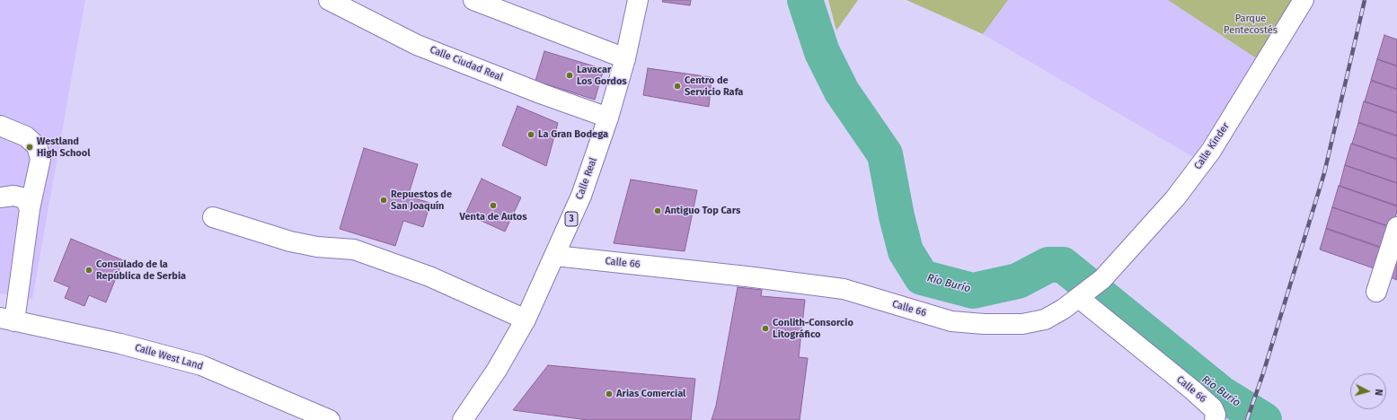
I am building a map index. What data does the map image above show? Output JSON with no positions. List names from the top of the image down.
{
  "streets": {
    "street": [
      "Calle Ciudad Real",
      "Calle Kinder",
      "Calle Real",
      "3",
      "Calle 66",
      "Calle West Land"
    ]
  },
  "crossings": [
    ["Calle Ciudad Real", "Calle Real"],
    ["Calle Kinder", "Calle 66"],
    ["Calle Real", "Calle 66"]
  ],
  "water": ["Río Burío"],
  "parks": ["Parque Pentecostés"],
  "places": [
    "Lavacar Los Gordos",
    "Centro de Servicio Rafa",
    "La Gran Bodega",
    "Westland High School",
    "Repuestos de San Joaquín",
    "Venta de Autos",
    "Antiguo Top Cars",
    "Consulado de la República de Serbia",
    "Conlith-Consorcio Litográfico",
    "Arias Comercial"
  ],
  "north": "right"
}
